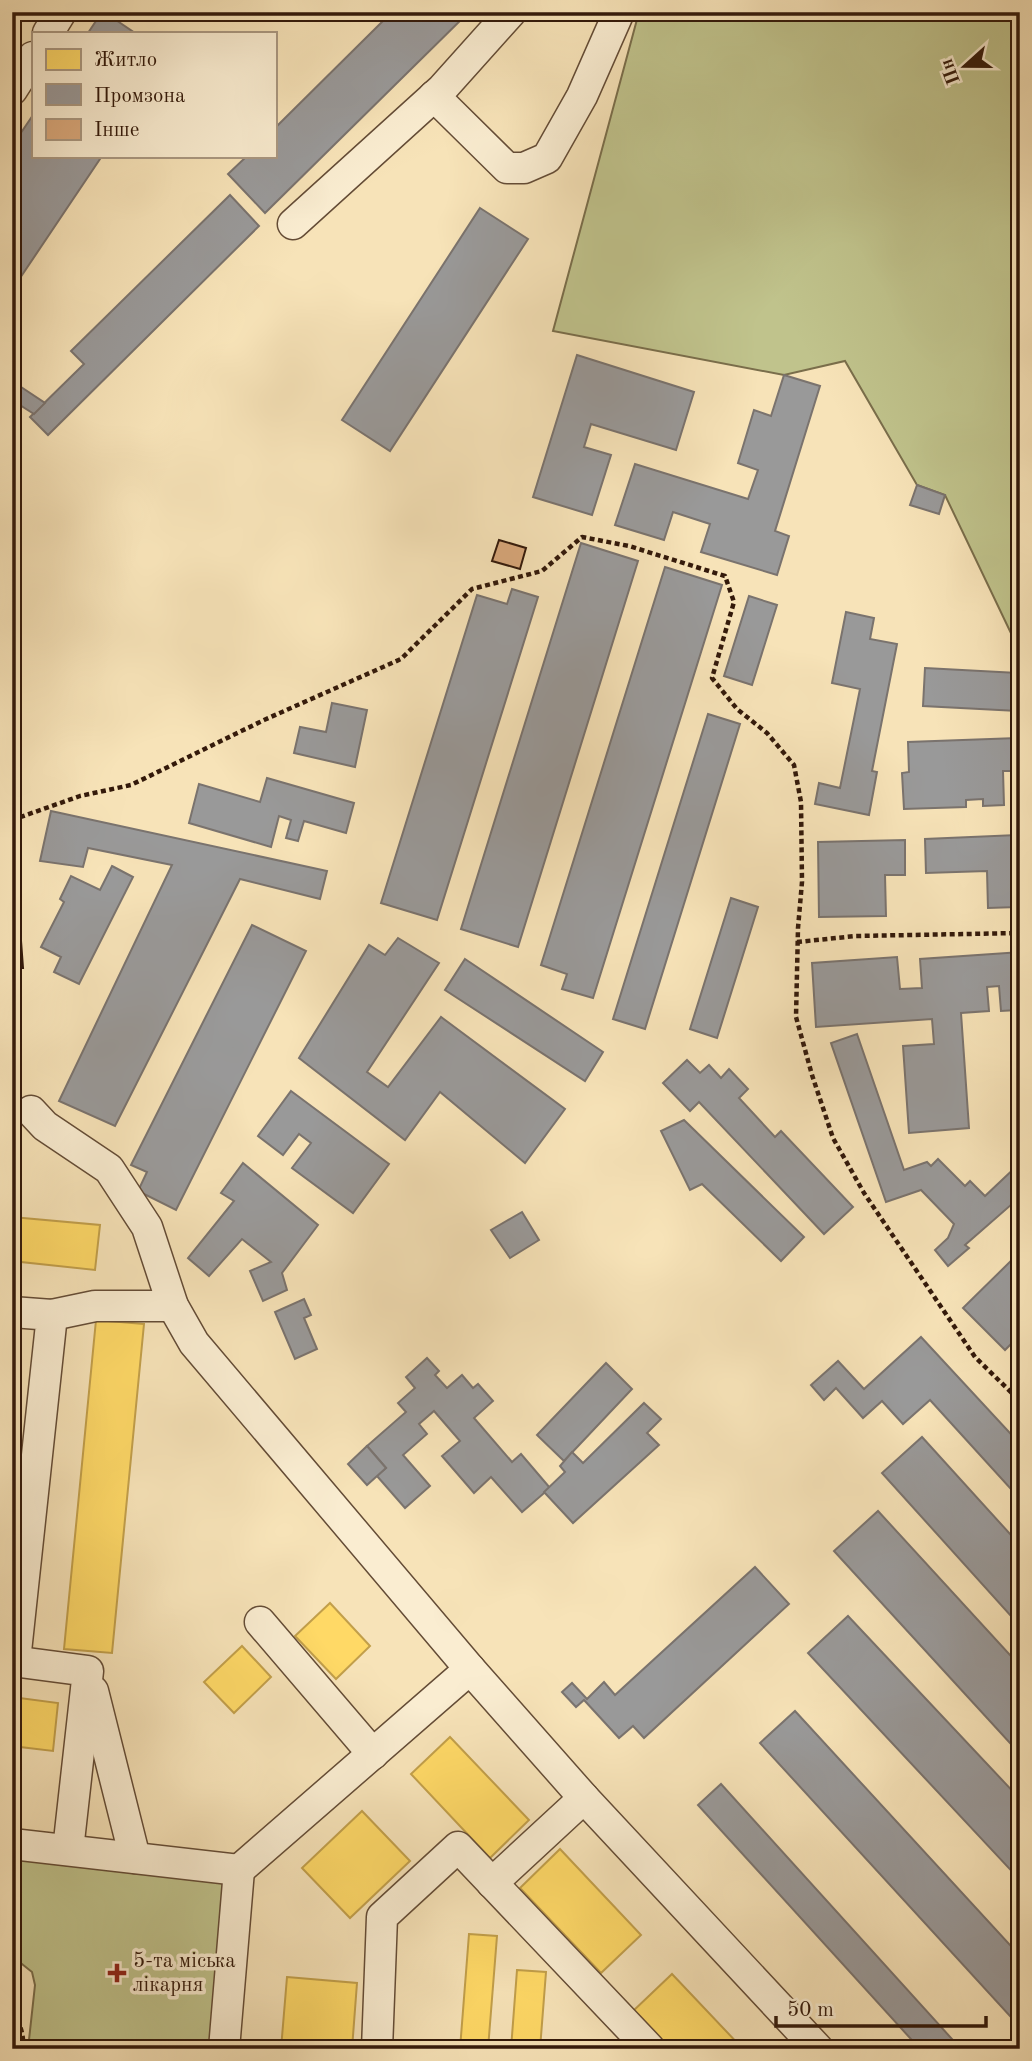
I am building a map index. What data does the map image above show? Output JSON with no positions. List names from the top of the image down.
{
  "places": {
    "health": ["5-та міська лікарня"]
  },
  "legend": ["Житло", "Промзона", "Інше"],
  "scale_bar": "50 m",
  "north": "left"
}
